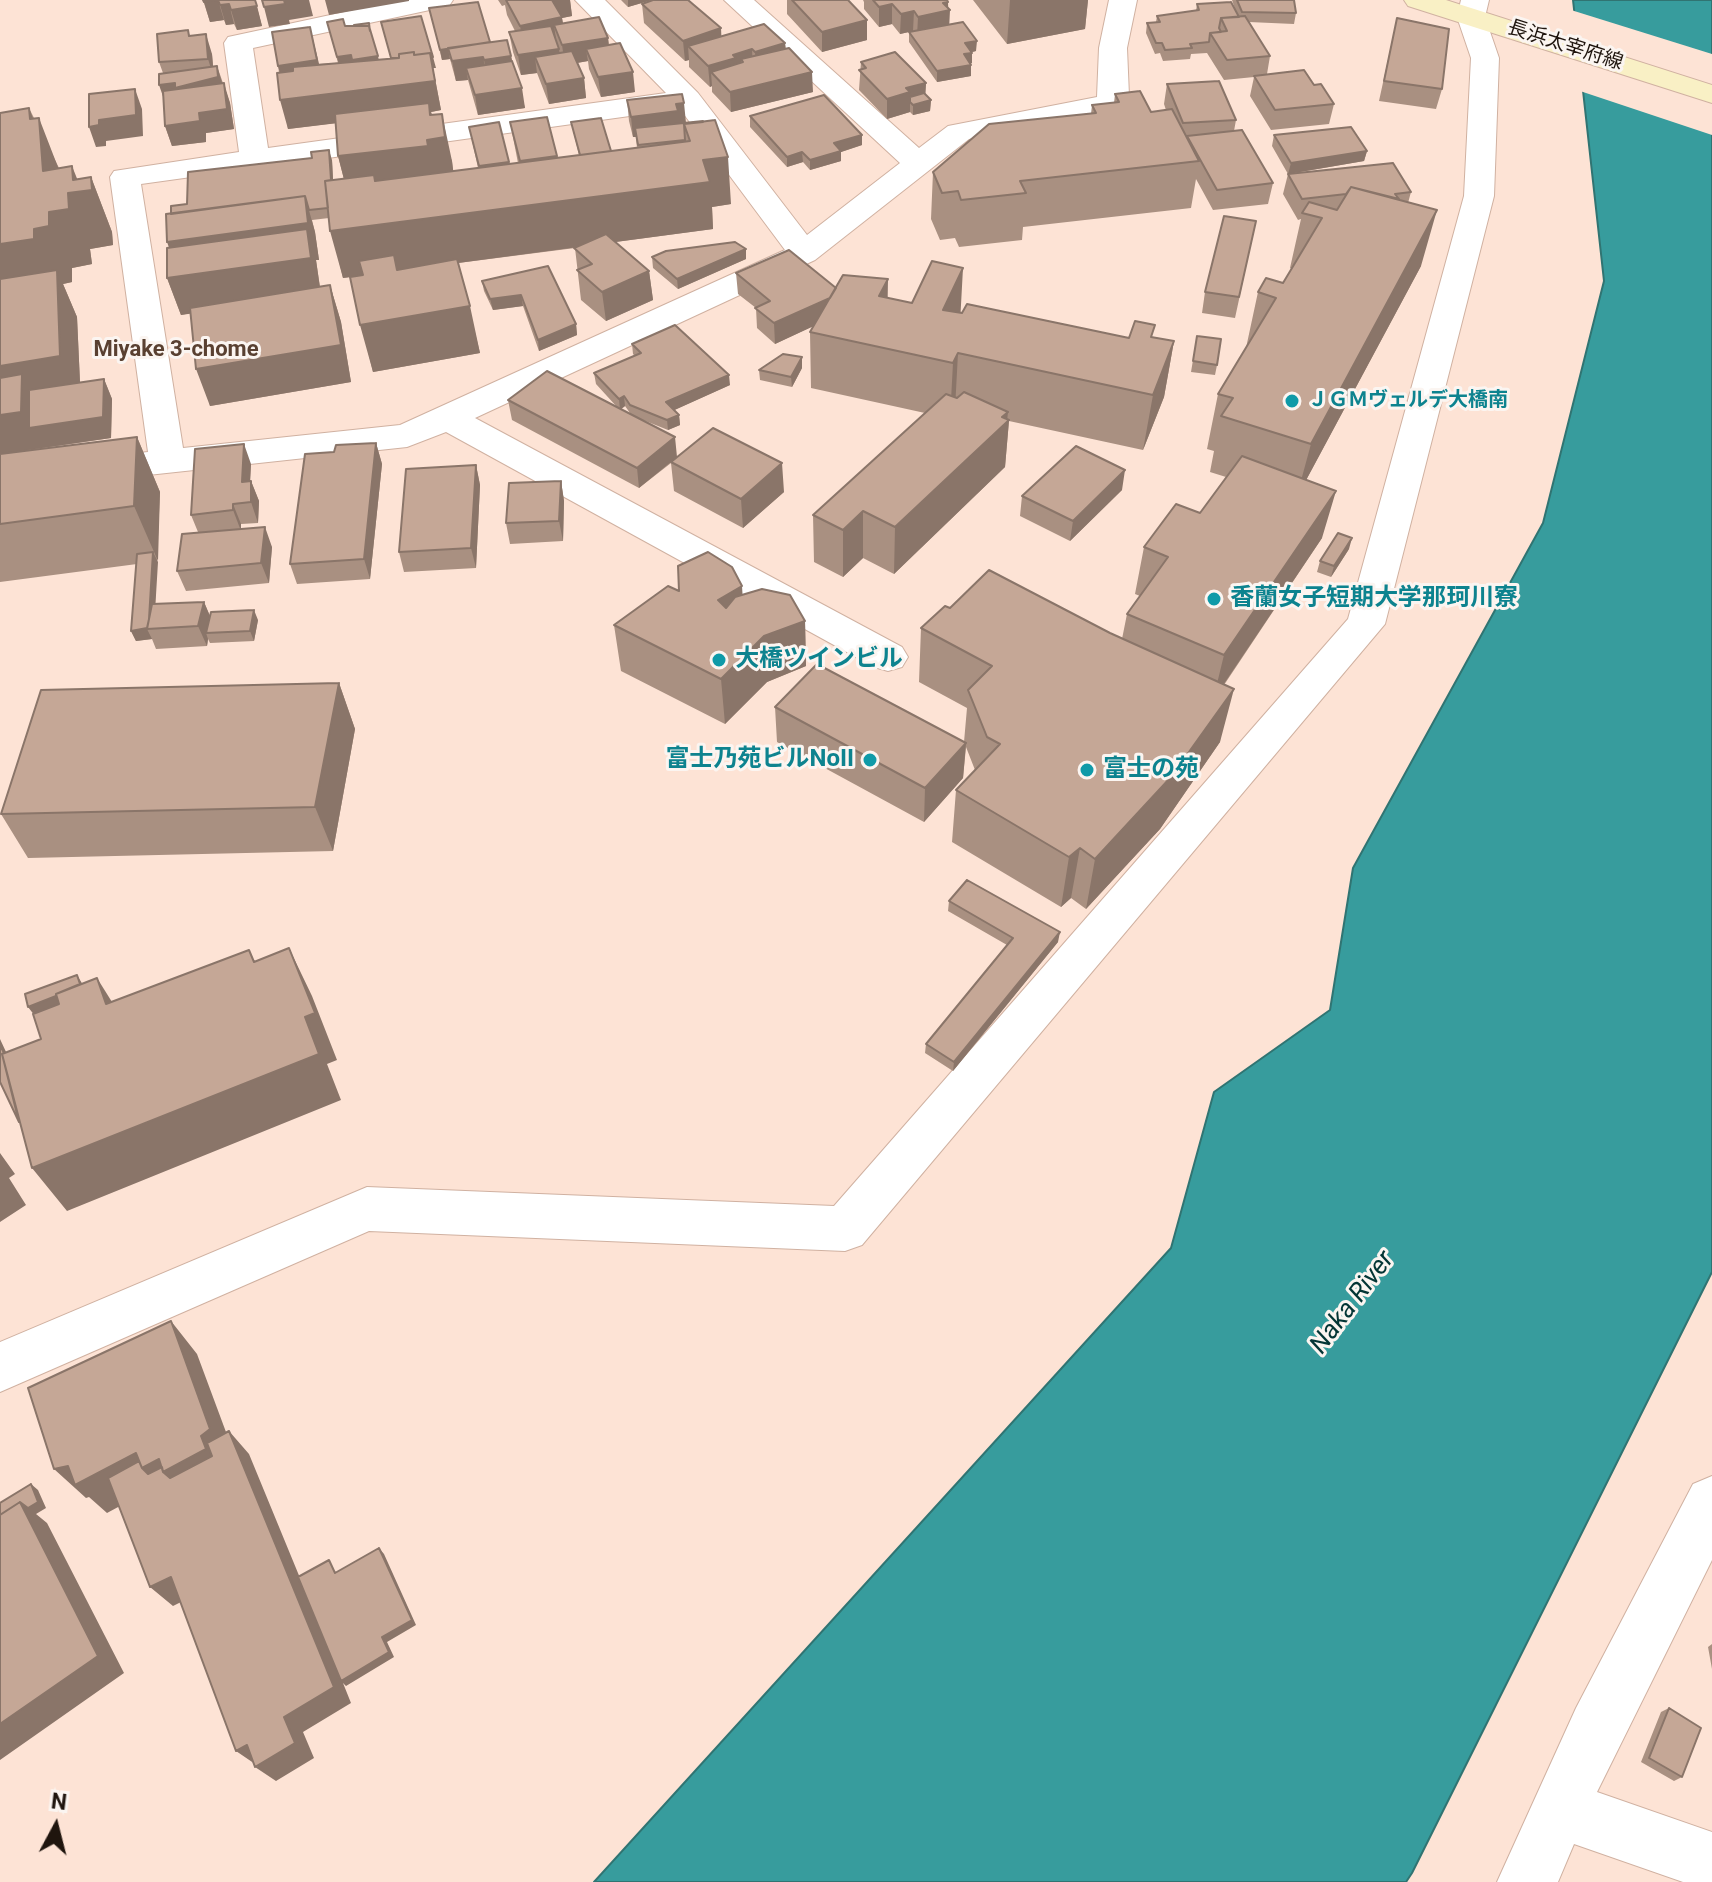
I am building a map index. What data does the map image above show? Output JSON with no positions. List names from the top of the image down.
{
  "streets": {
    "street": ["長浜太宰府線"]
  },
  "districts": ["Miyake 3-chome"],
  "water": ["Naka River"],
  "places": [
    "ＪＧＭヴェルデ大橋南",
    "香蘭女子短期大学那珂川寮",
    "大橋ツインビル",
    "富士乃苑ビルNoII",
    "富士の苑"
  ],
  "north": "top"
}
